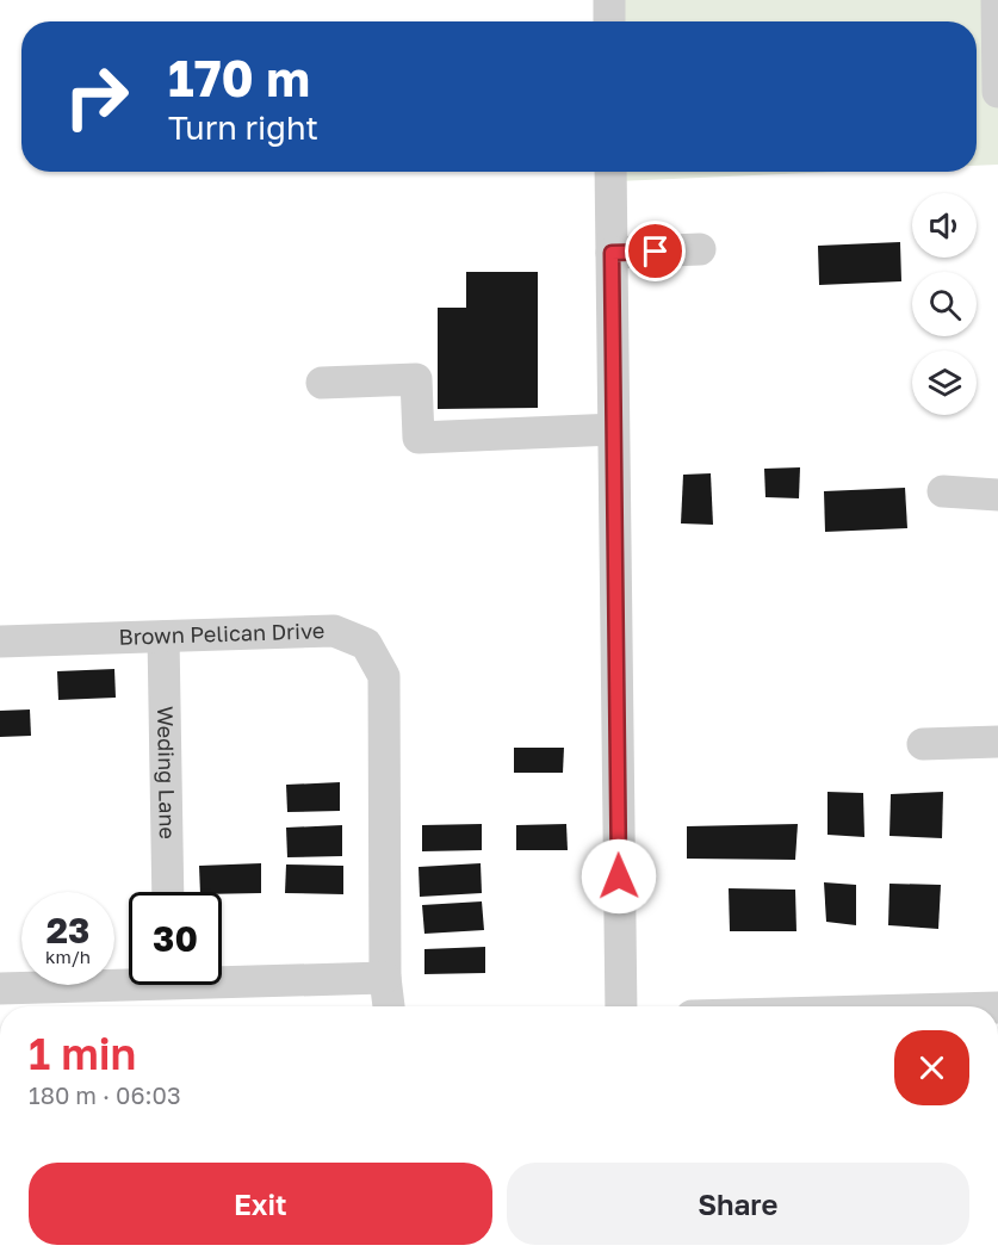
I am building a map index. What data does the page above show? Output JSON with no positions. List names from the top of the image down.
{
  "streets": {
    "street": ["Brown Pelican Drive", "Weding Lane"]
  },
  "crossings": [
    ["Brown Pelican Drive", "Weding Lane"]
  ],
  "page": {
    "turn": ["170 m", "Turn right"],
    "speed": "23 km/h",
    "limit": "30",
    "heading": ["1 min", "180 m · 06:03"],
    "buttons": ["Exit", "Share"]
  }
}
